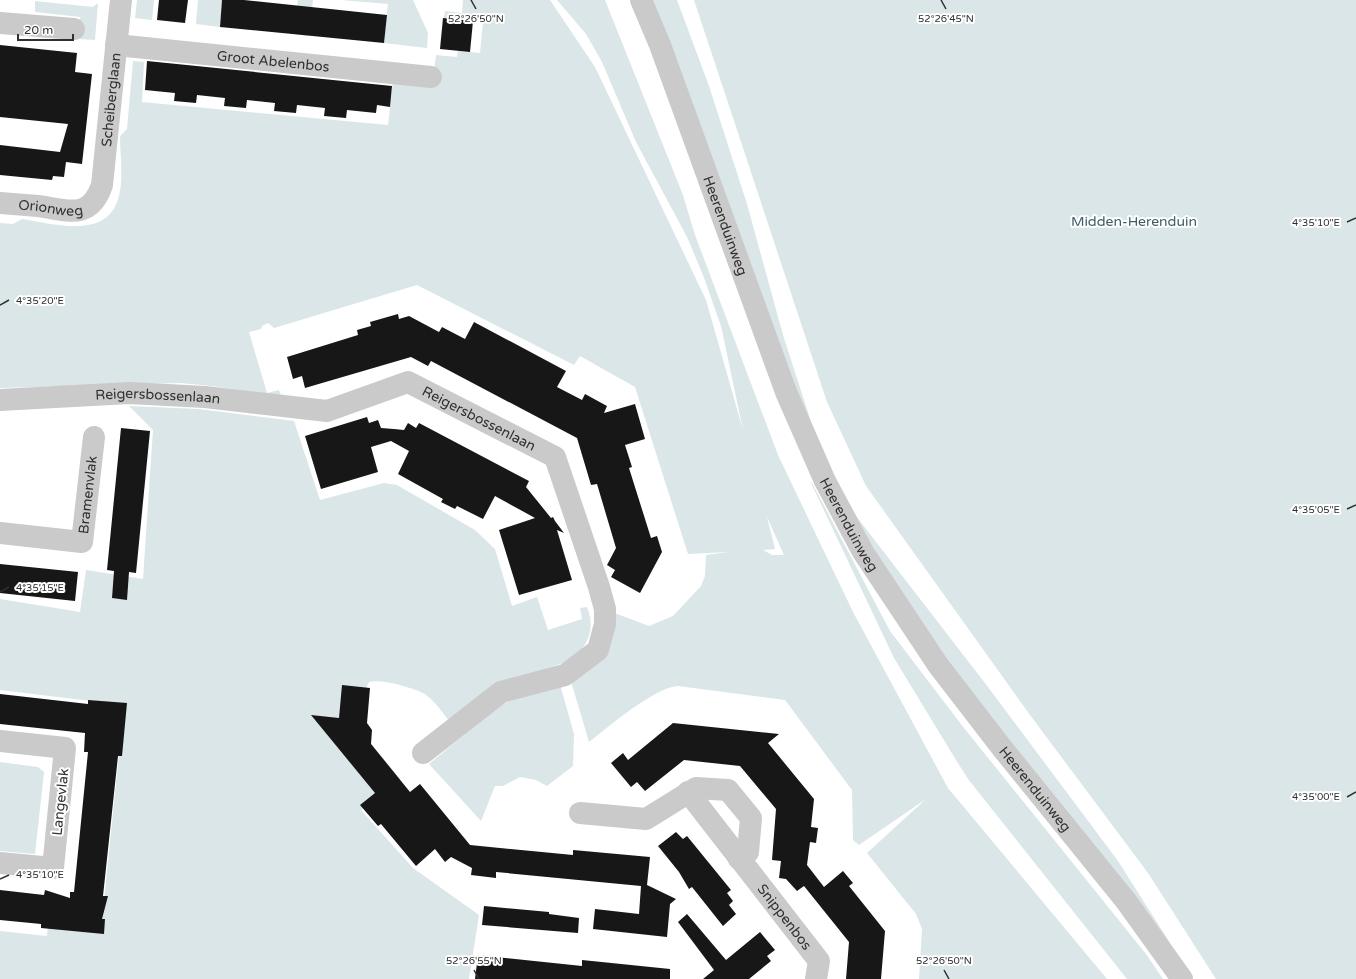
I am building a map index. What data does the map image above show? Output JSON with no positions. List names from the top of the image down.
{
  "streets": {
    "street": [
      "Groot Abelenbos",
      "Scheiberglaan",
      "Orionweg",
      "Heerenduinweg",
      "Reigersbossenlaan",
      "Bramenvlak",
      "Langevlak",
      "Snippenbos"
    ]
  },
  "crossings": [
    ["Groot Abelenbos", "Scheiberglaan"],
    ["Scheiberglaan", "Orionweg"]
  ],
  "parks": ["Midden-Herenduin"],
  "scale_bar": "20 m",
  "coordinates": [
    "52°26'45\"N",
    "52°26'50\"N",
    "4°35'10\"E",
    "4°35'20\"E",
    "4°35'05\"E",
    "4°35'15\"E",
    "4°35'00\"E",
    "52°26'55\"N"
  ]
}
